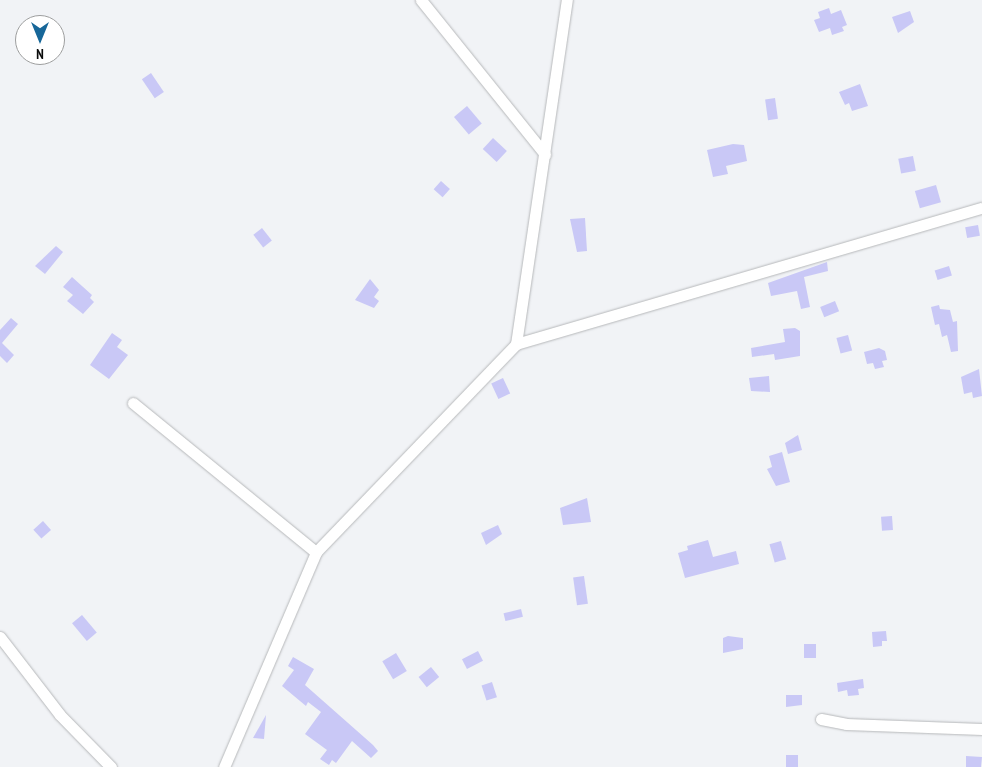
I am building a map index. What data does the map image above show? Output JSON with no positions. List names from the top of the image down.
{
  "north": "bottom"
}
